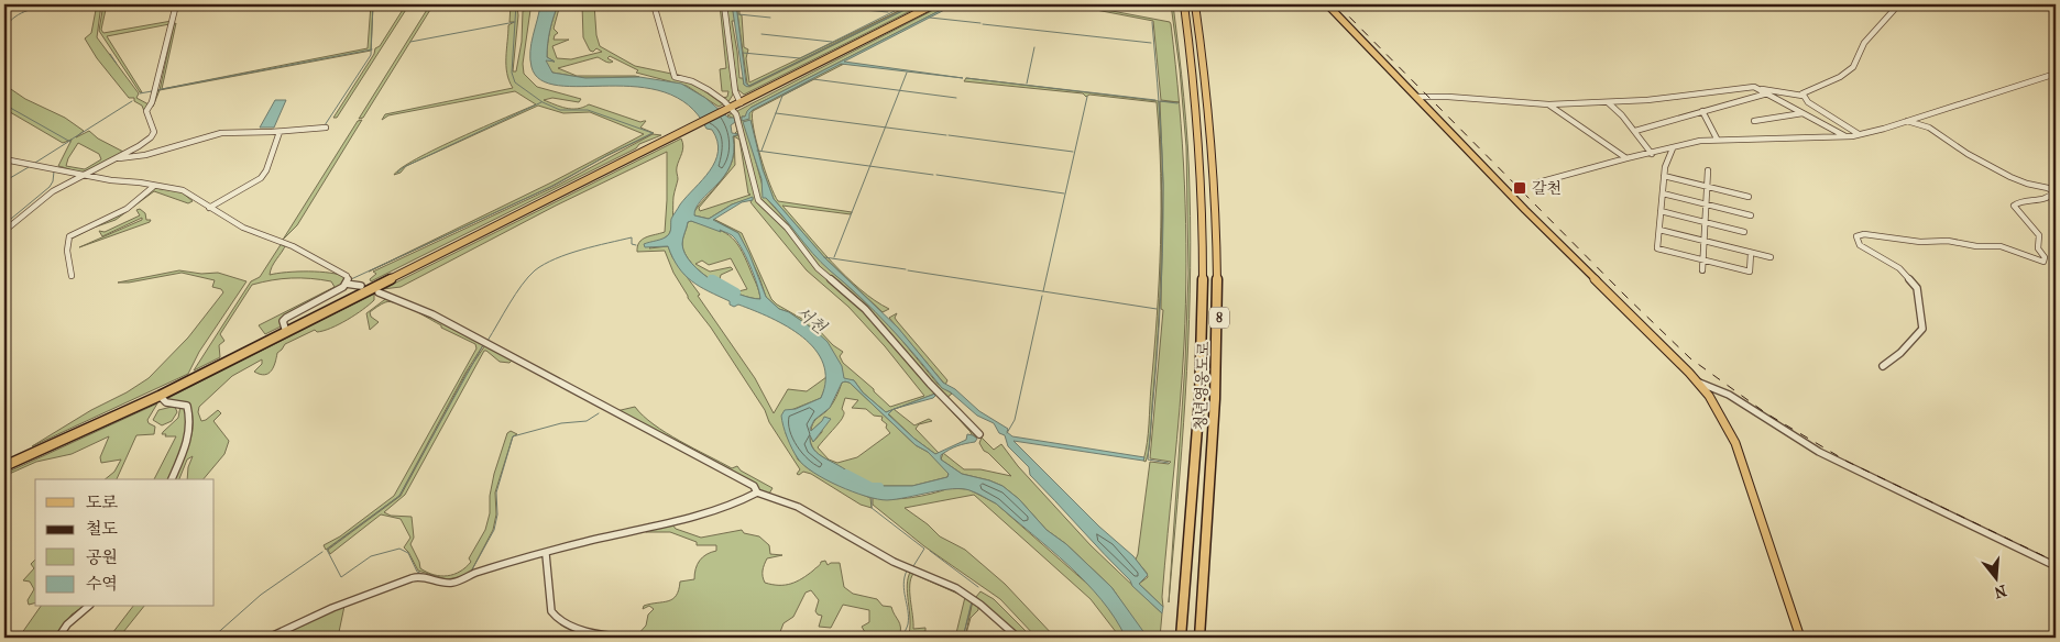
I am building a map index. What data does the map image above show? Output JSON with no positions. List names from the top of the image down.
{
  "streets": {
    "highway": ["8", "청년영웅도로"]
  },
  "water": ["서천"],
  "places": {
    "transit": ["갈천"]
  },
  "legend": [
    "도로",
    "철도",
    "공원",
    "수역"
  ],
  "north": "bottom"
}
